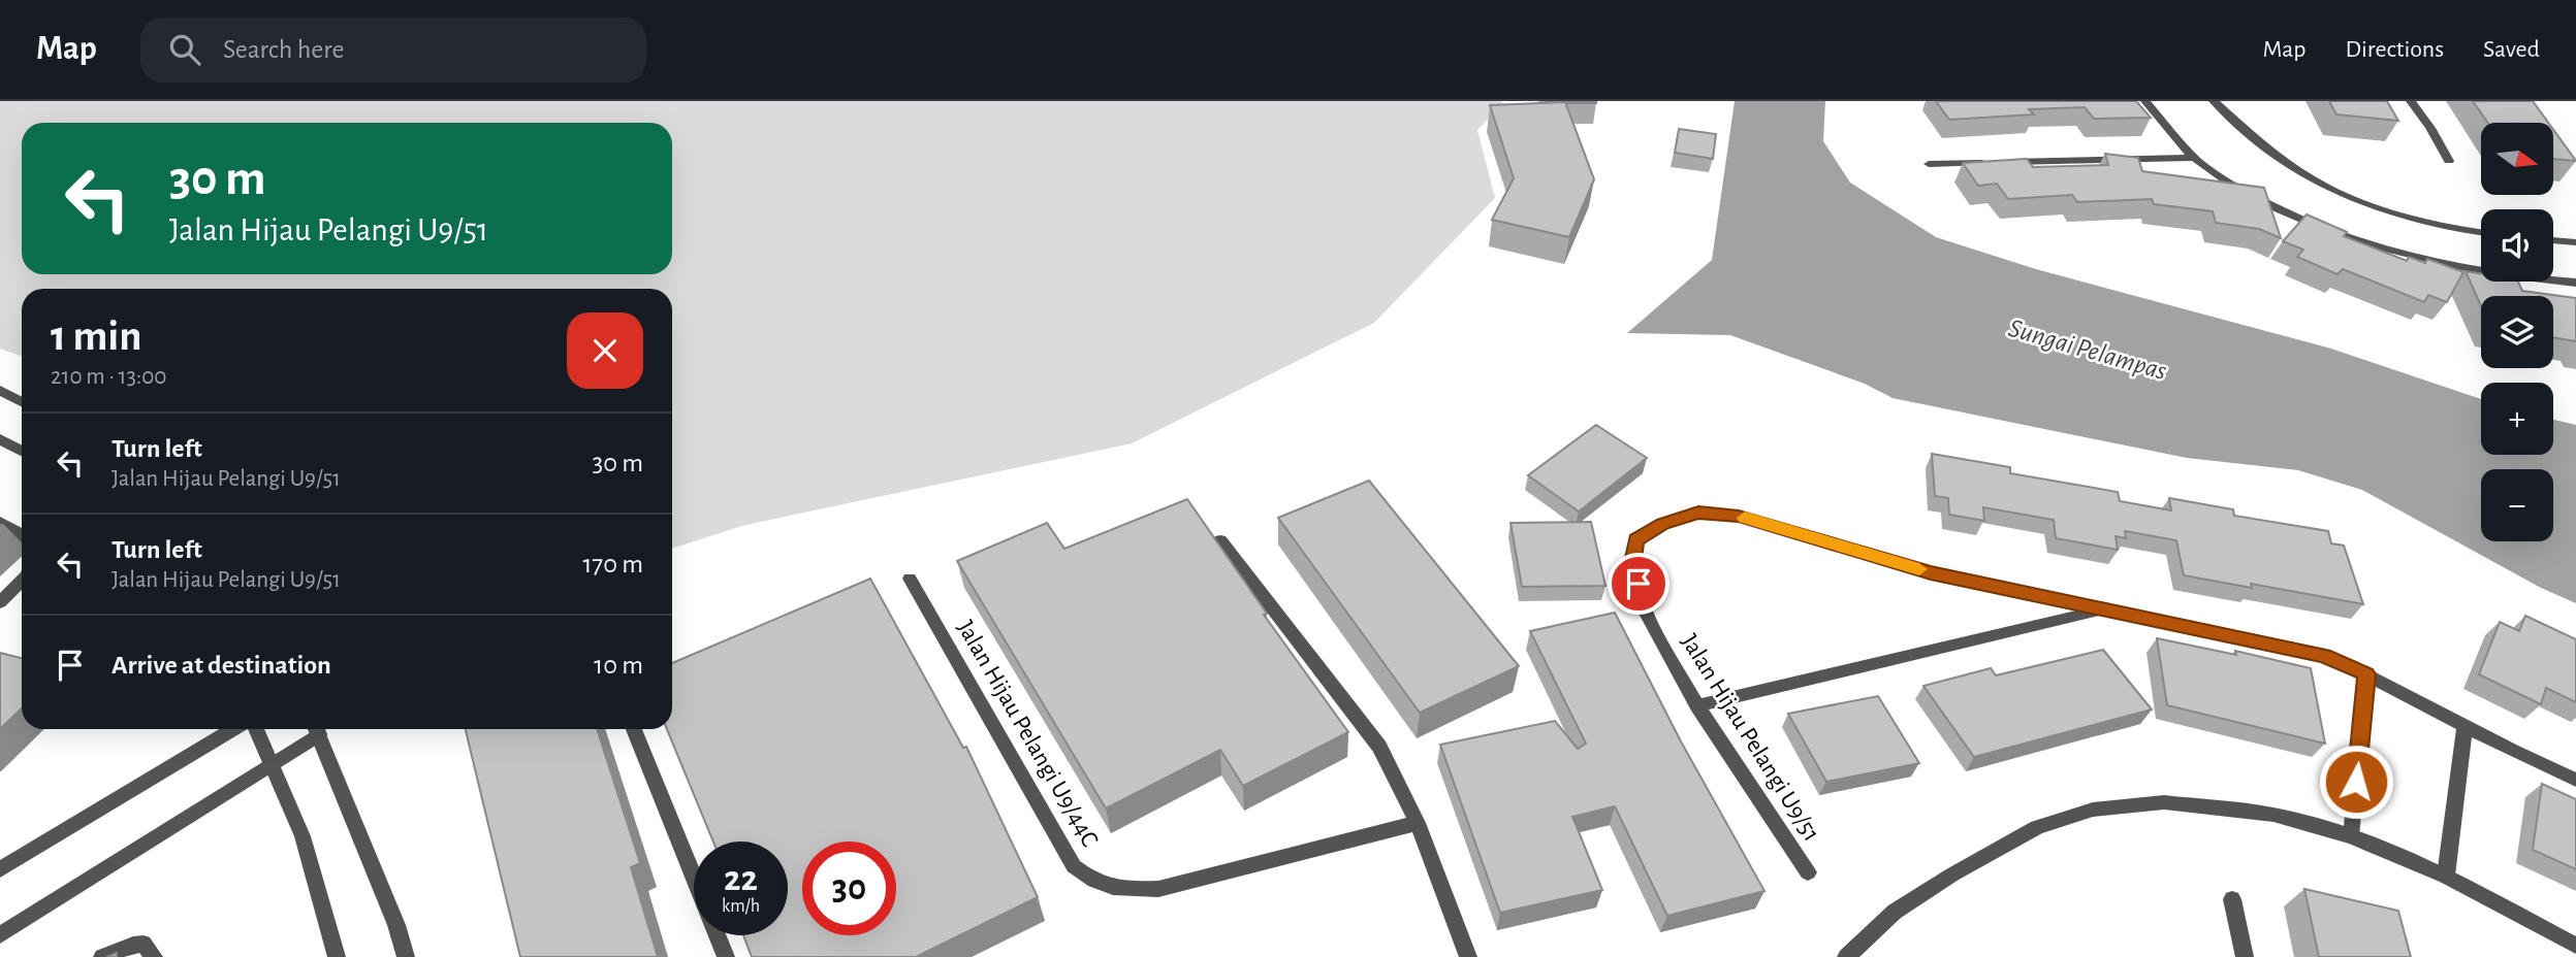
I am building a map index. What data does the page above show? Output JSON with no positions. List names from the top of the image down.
{
  "streets": {
    "street": ["Jalan Hijau Pelangi U9/44C", "Jalan Hijau Pelangi U9/51"]
  },
  "water": ["Sungai Pelampas"],
  "north": "right",
  "page": {
    "header": "Map",
    "search": "Search here",
    "nav": ["Map", "Directions", "Saved"],
    "map_buttons": ["+", "−"],
    "turn": ["30 m", "Jalan Hijau Pelangi U9/51"],
    "heading": ["1 min", "210 m · 13:00"],
    "list": [
      {
        "name": "Turn left",
        "note": "Jalan Hijau Pelangi U9/51",
        "value": "30 m"
      },
      {
        "name": "Turn left",
        "note": "Jalan Hijau Pelangi U9/51",
        "value": "170 m"
      },
      {
        "name": "Arrive at destination",
        "value": "10 m"
      }
    ],
    "speed": "22 km/h",
    "limit": "30"
  }
}
